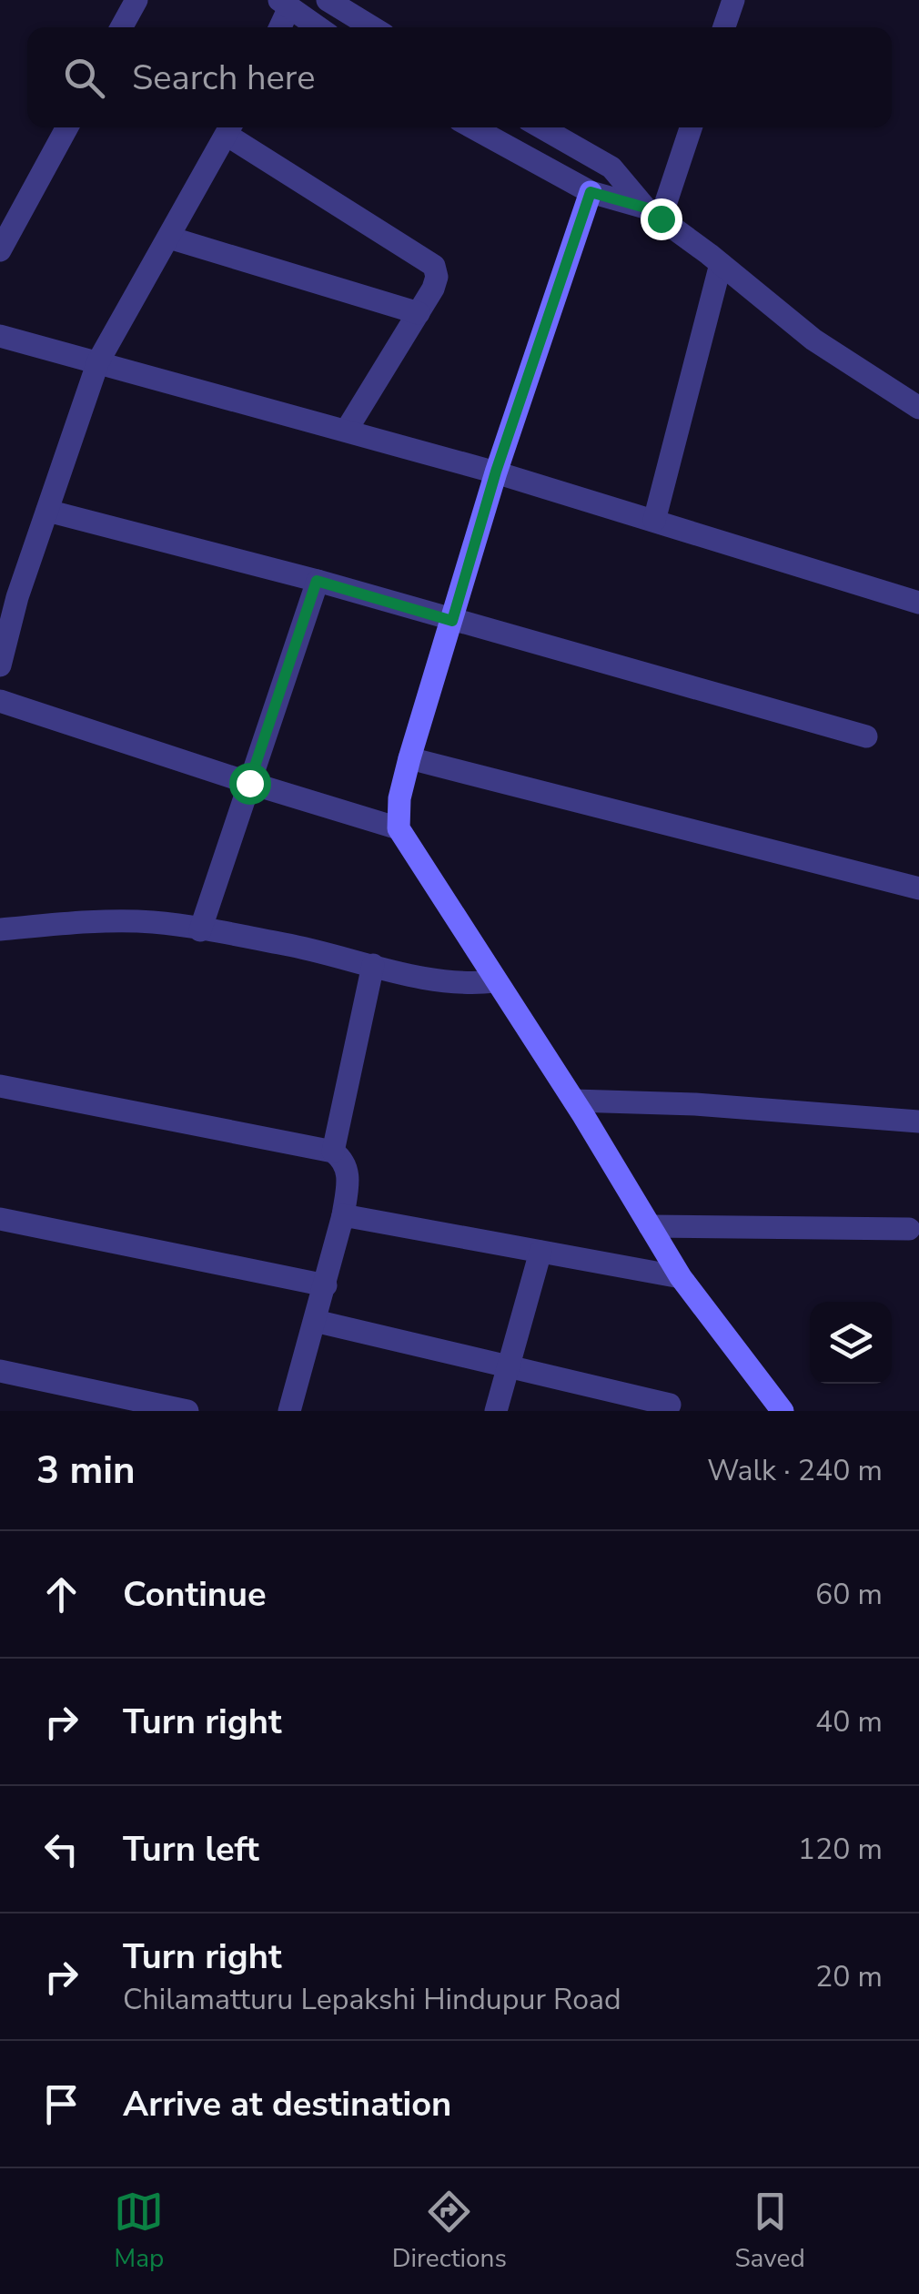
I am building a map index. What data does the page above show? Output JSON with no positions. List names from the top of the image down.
{
  "page": {
    "search": "Search here",
    "heading": ["3 min", "Walk · 240 m"],
    "list": [
      ["Continue", "60 m"],
      ["Turn right", "40 m"],
      ["Turn left", "120 m"],
      ["Turn right", "Chilamatturu Lepakshi Hindupur Road", "20 m"],
      "Arrive at destination"
    ],
    "nav": ["Map", "Directions", "Saved"]
  }
}
